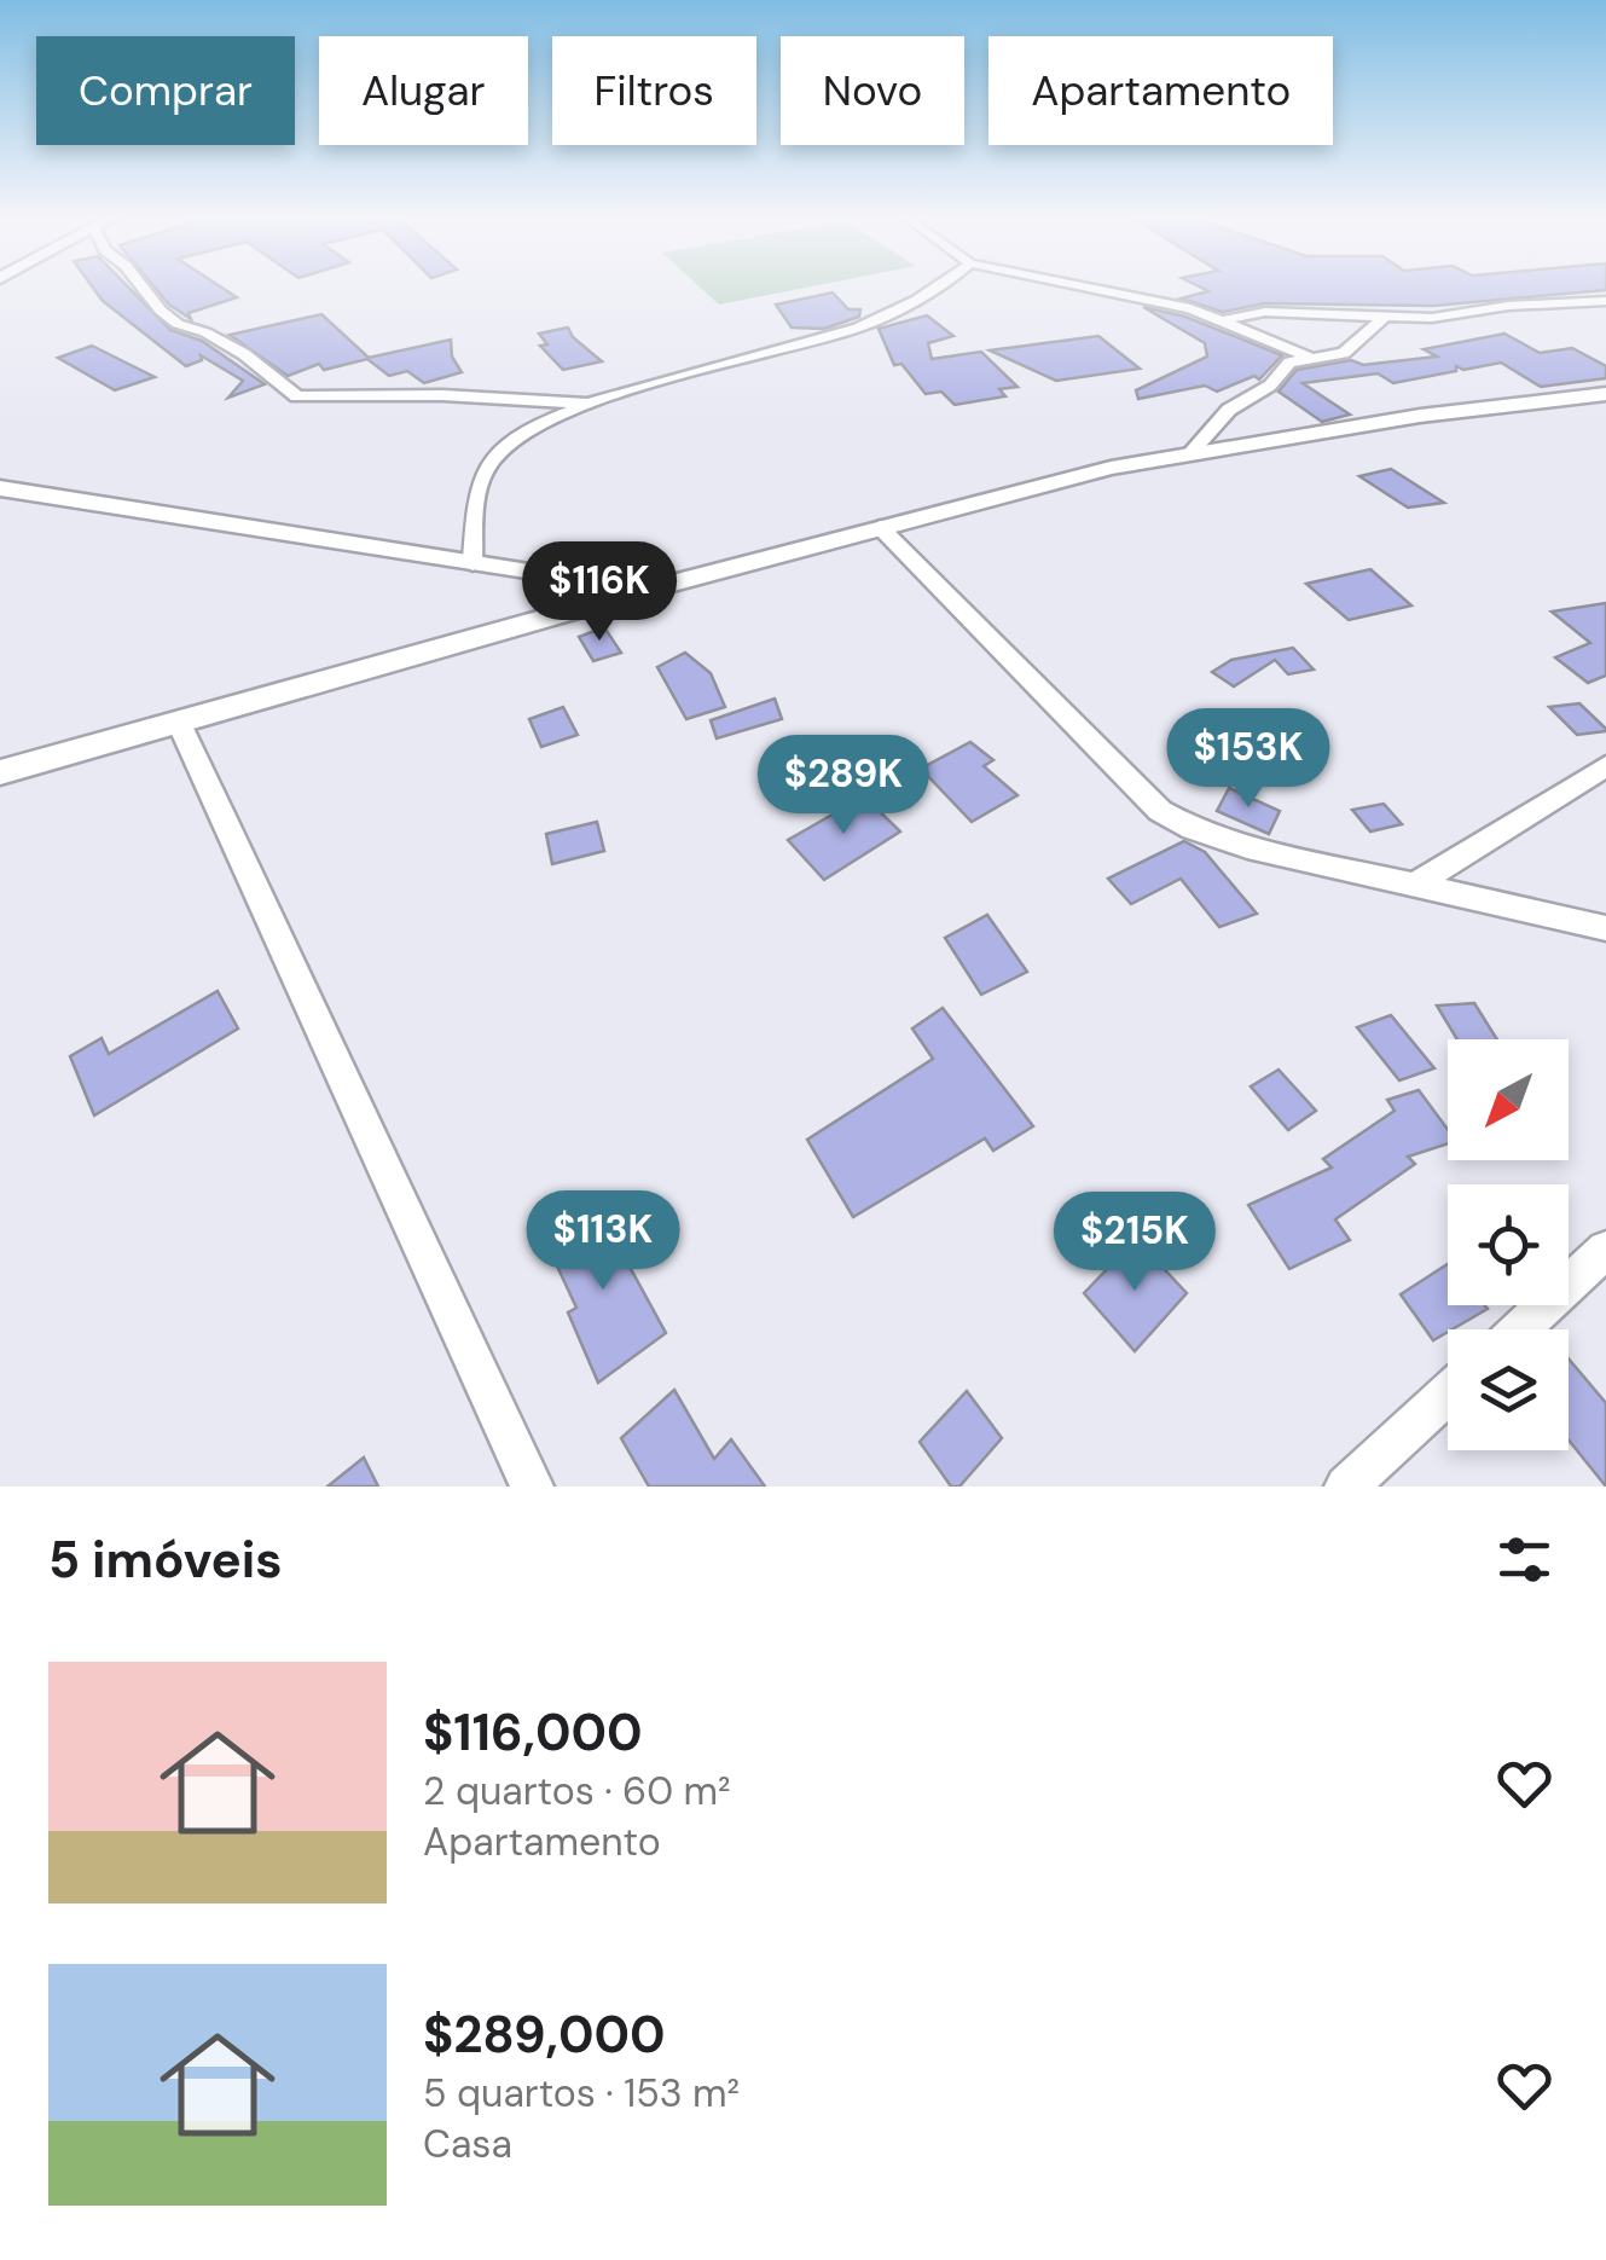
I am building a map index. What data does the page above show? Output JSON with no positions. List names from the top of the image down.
{
  "north": "bottom left",
  "page": {
    "chip": [
      "Comprar",
      "Alugar",
      "Filtros",
      "Novo",
      "Apartamento"
    ],
    "price": [
      "$116K",
      "$153K",
      "$289K",
      "$113K",
      "$215K"
    ],
    "heading": "5 imóveis",
    "list": [
      {
        "name": "$116,000",
        "note": "2 quartos · 60 m² · Apartamento"
      },
      {
        "name": "$289,000",
        "note": "5 quartos · 153 m² · Casa"
      }
    ]
  }
}
